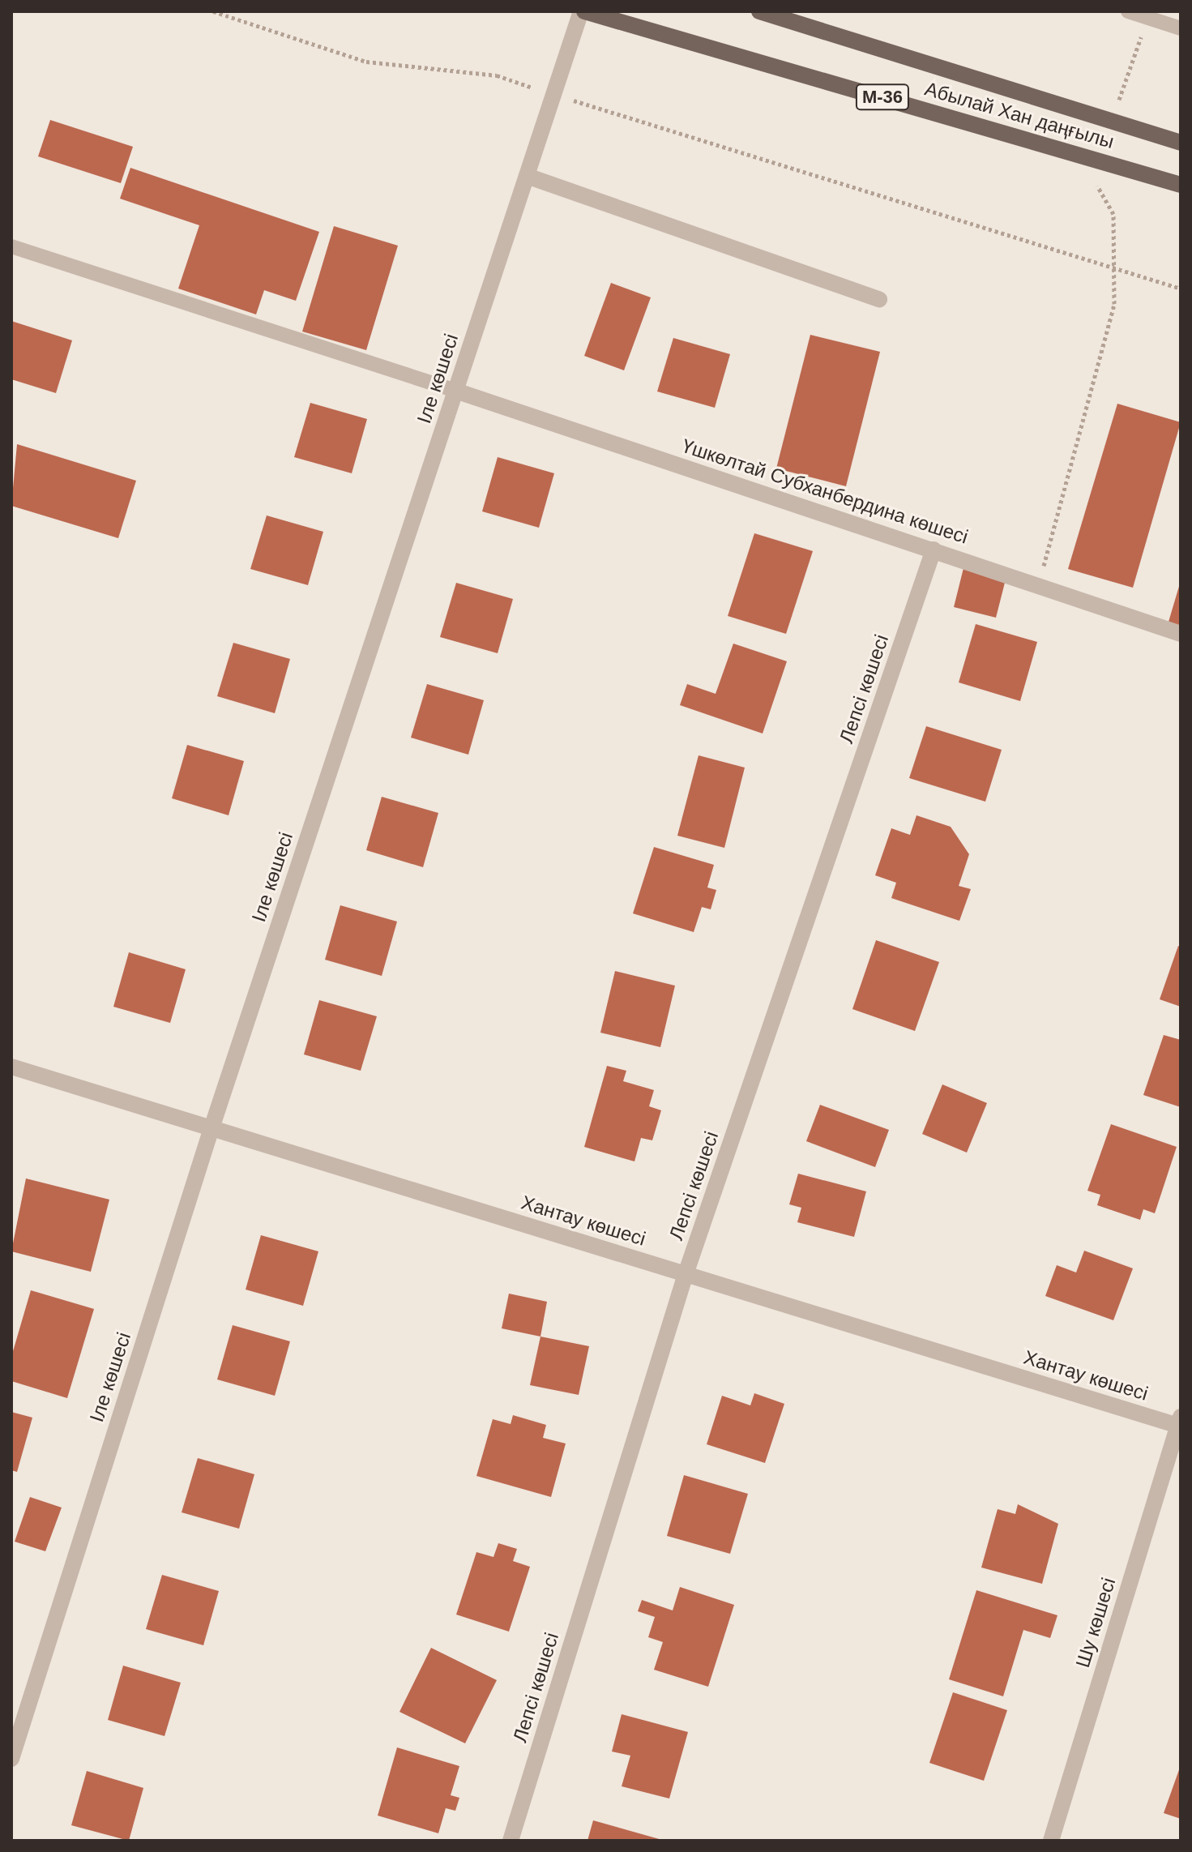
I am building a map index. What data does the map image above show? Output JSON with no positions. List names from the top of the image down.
{
  "streets": {
    "main road": ["M-36", "Абылай Хан даңғылы"],
    "street": [
      "Іле көшесі",
      "Үшкөлтай Субханбердина көшесі",
      "Лепсі көшесі",
      "Хантау көшесі",
      "Шу көшесі"
    ]
  },
  "crossings": [
    ["Абылай Хан даңғылы", "Іле көшесі"],
    ["Іле көшесі", "Үшкөлтай Субханбердина көшесі"],
    ["Іле көшесі", "Хантау көшесі"],
    ["Үшкөлтай Субханбердина көшесі", "Лепсі көшесі"],
    ["Лепсі көшесі", "Хантау көшесі"],
    ["Хантау көшесі", "Шу көшесі"]
  ]
}
